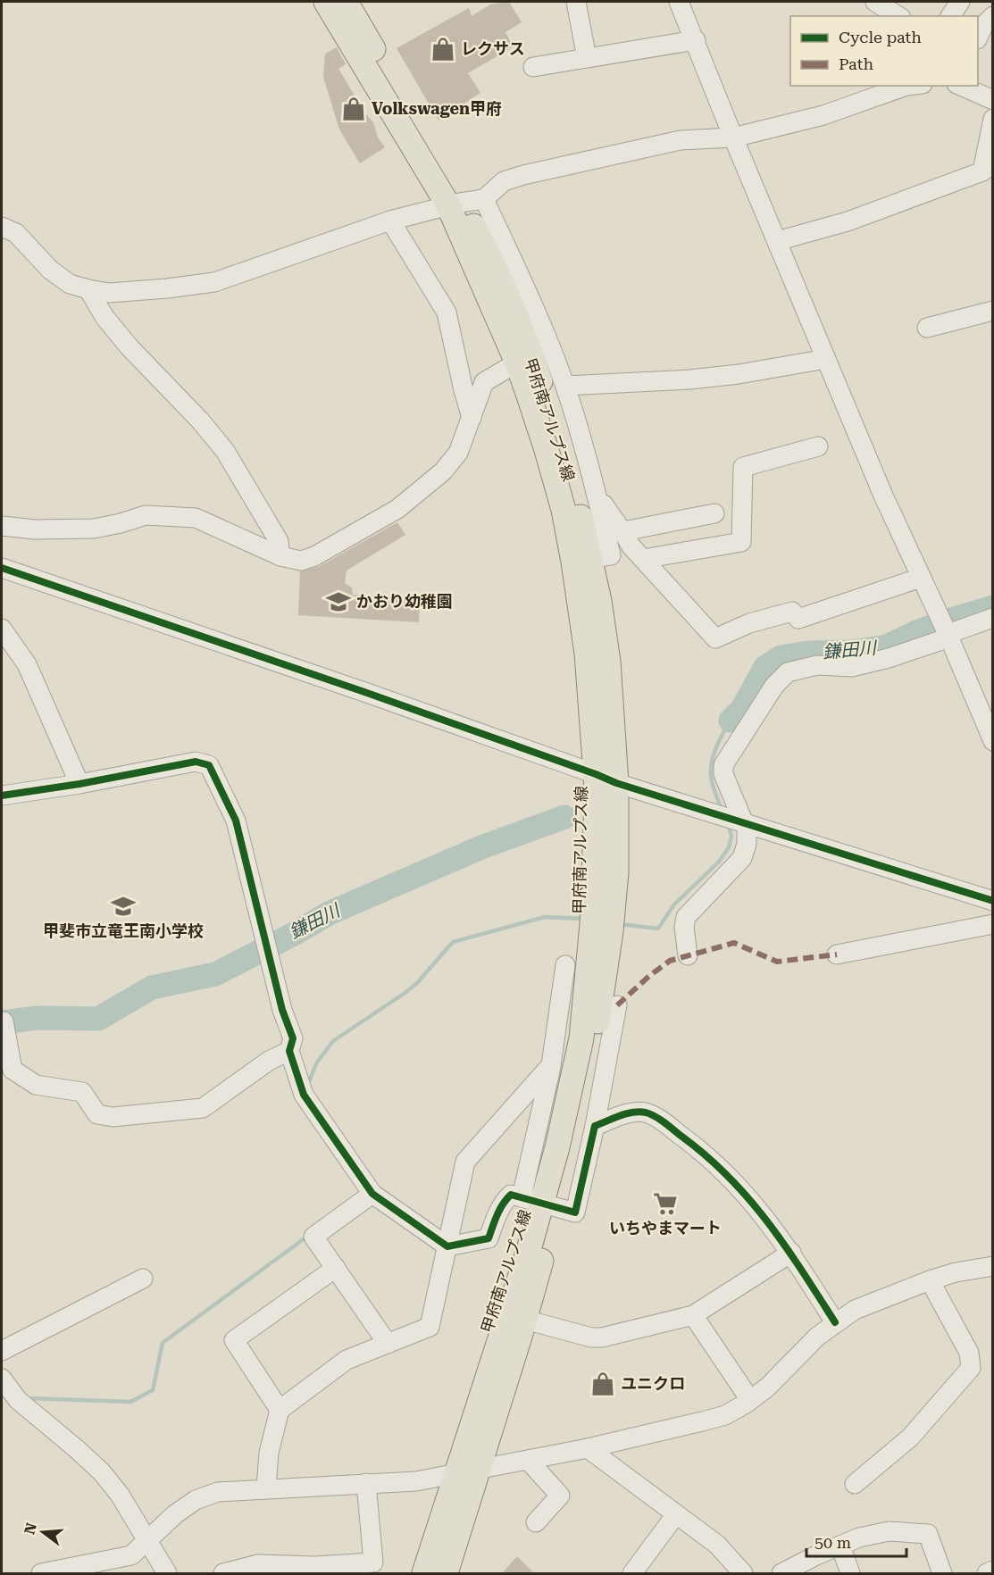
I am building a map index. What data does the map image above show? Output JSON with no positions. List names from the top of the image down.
{
  "streets": {
    "main road": ["甲府南アルプス線"]
  },
  "water": ["鎌田川"],
  "places": {
    "shop": ["レクサス", "Volkswagen甲府", "ユニクロ"],
    "school or university": ["かおり幼稚園", "甲斐市立竜王南小学校"],
    "supermarket": ["いちやまマート"]
  },
  "legend": ["Cycle path", "Path"],
  "scale_bar": "50 m",
  "north": "left"
}
